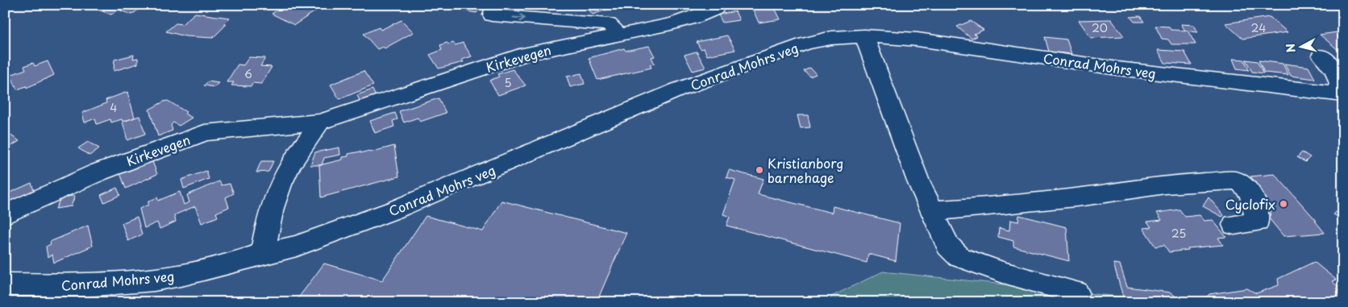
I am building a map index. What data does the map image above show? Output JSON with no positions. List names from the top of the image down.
{
  "streets": {
    "street": ["Kirkevegen", "Conrad Mohrs veg"]
  },
  "places": ["Kristianborg barnehage", "Cyclofix"],
  "house_numbers": [
    "20",
    "24",
    "6",
    "5",
    "4",
    "25"
  ],
  "north": "left"
}
